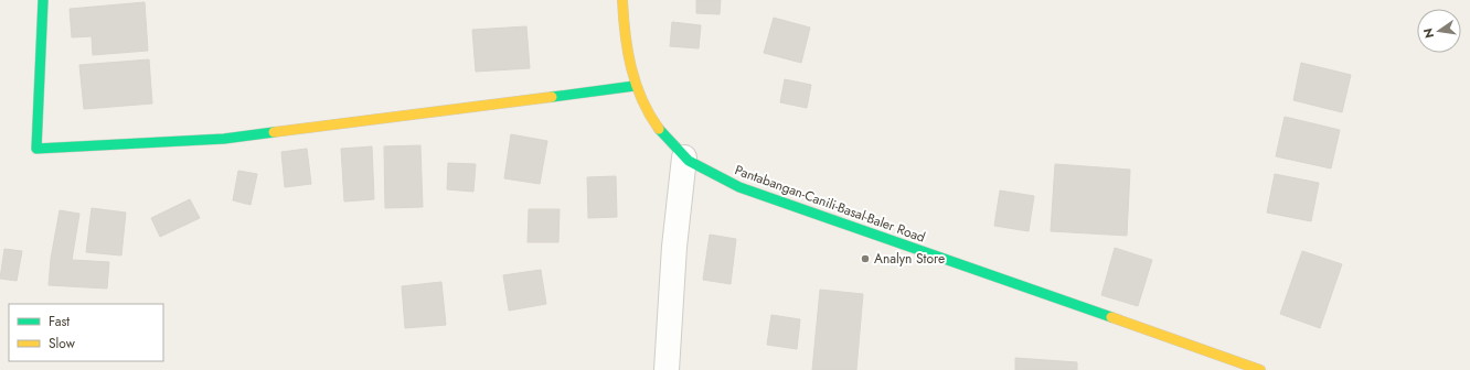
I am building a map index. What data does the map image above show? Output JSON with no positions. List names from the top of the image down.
{
  "streets": {
    "main road": ["Pantabangan-Canili-Basal-Baler Road"]
  },
  "places": ["Analyn Store"],
  "legend": ["Fast", "Slow"],
  "north": "left"
}
